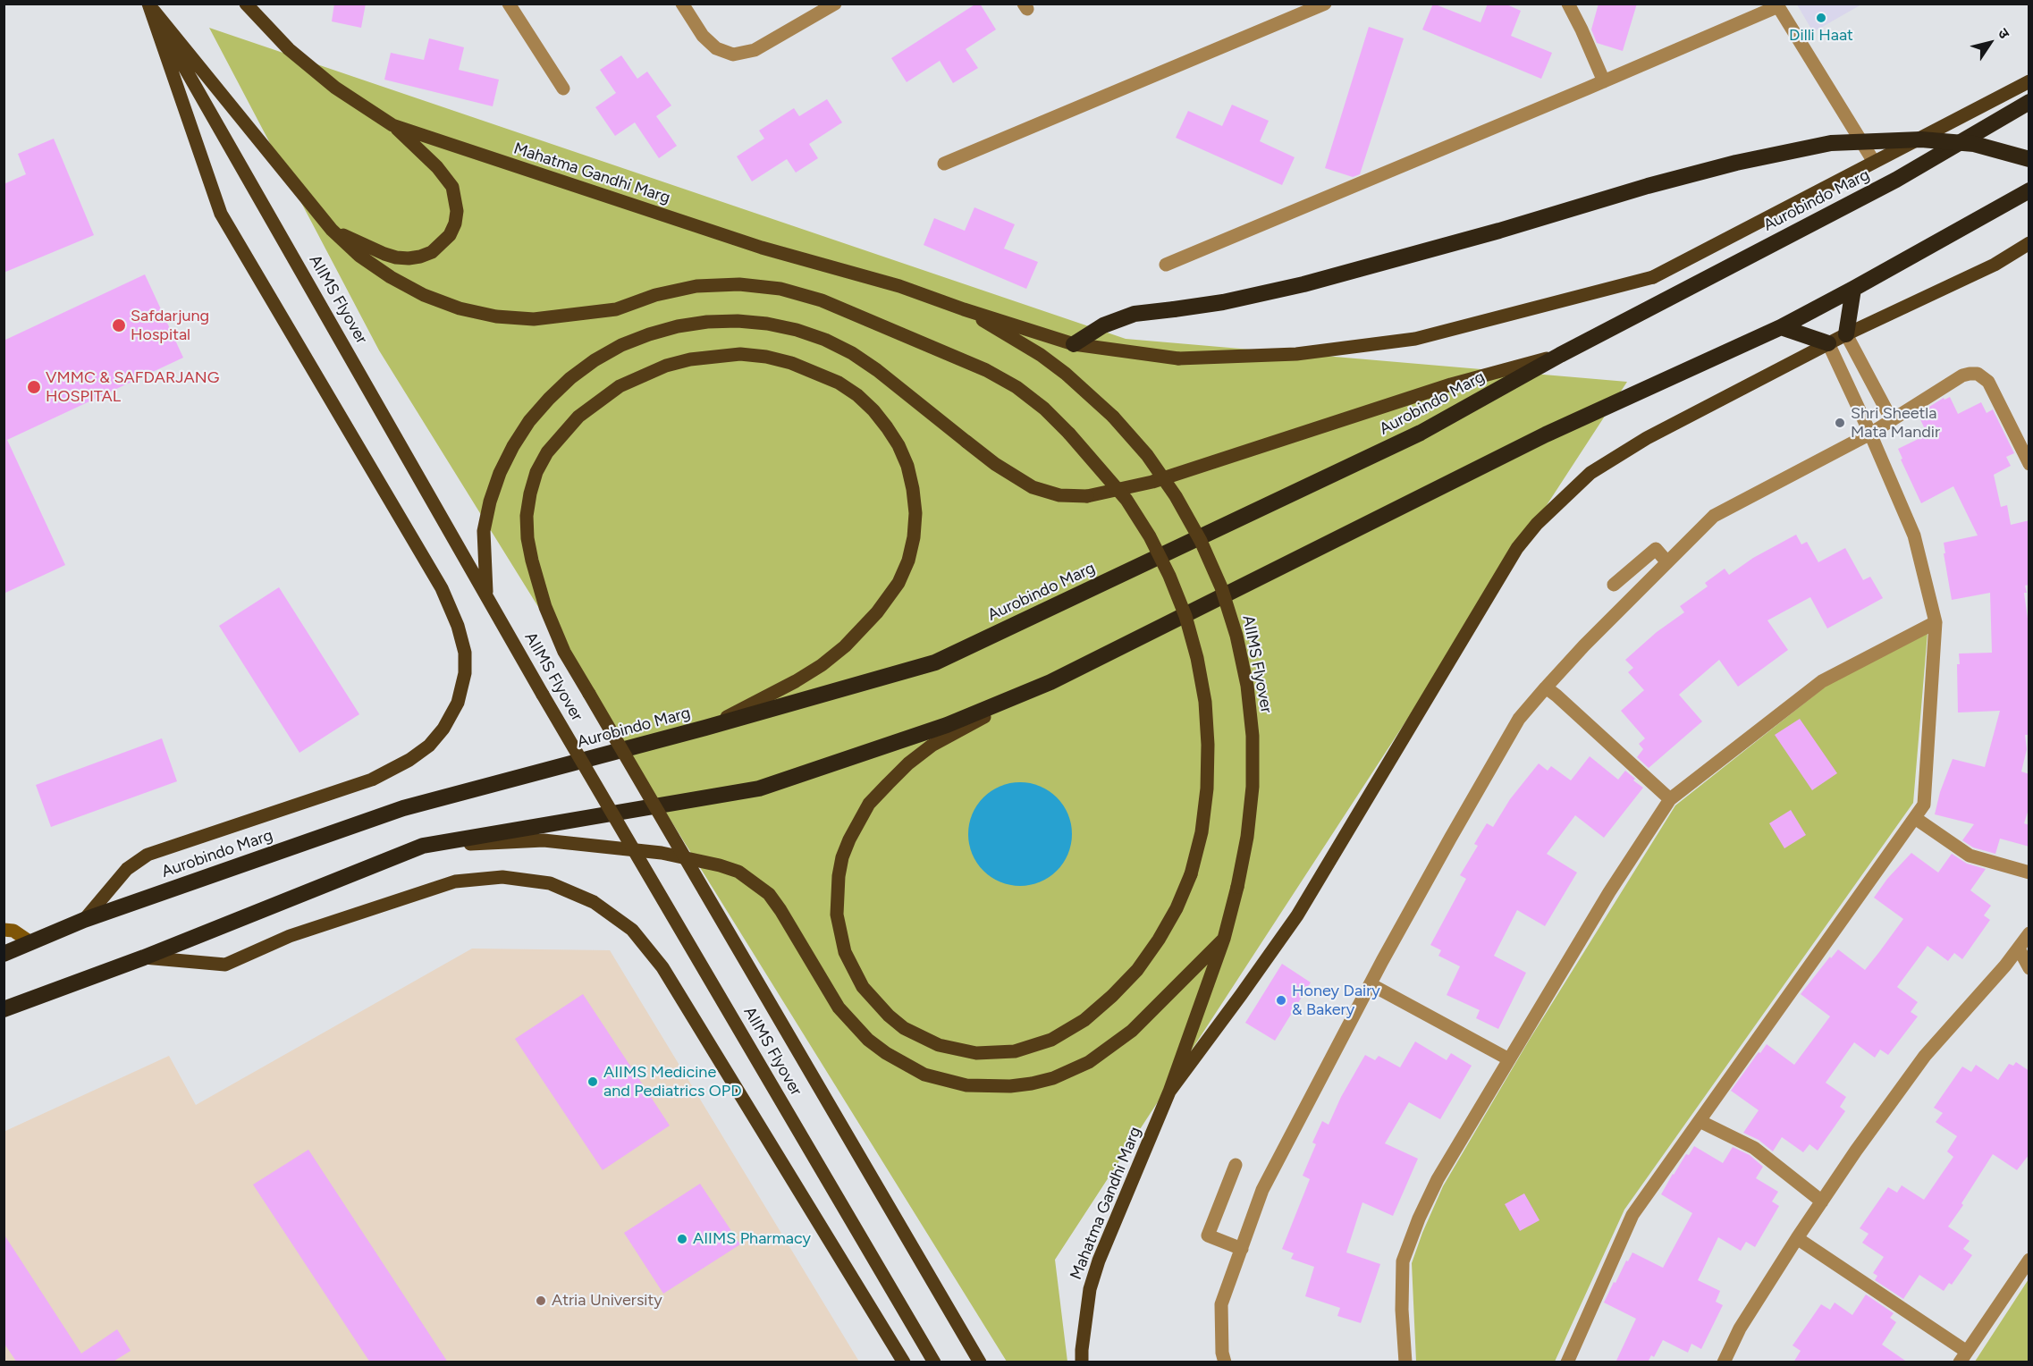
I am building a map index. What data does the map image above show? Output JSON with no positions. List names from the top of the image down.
{
  "streets": {
    "highway": ["Aurobindo Marg"],
    "main road": ["Mahatma Gandhi Marg", "AIIMS Flyover"]
  },
  "crossings": [
    ["Mahatma Gandhi Marg", "AIIMS Flyover"]
  ],
  "places": [
    "Dilli Haat",
    "Safdarjung Hospital",
    "VMMC & SAFDARJANG HOSPITAL",
    "Shri Sheetla Mata Mandir",
    "Honey Dairy & Bakery",
    "AIIMS Medicine and Pediatrics OPD",
    "AIIMS Pharmacy",
    "Atria University"
  ],
  "north": "top right"
}
